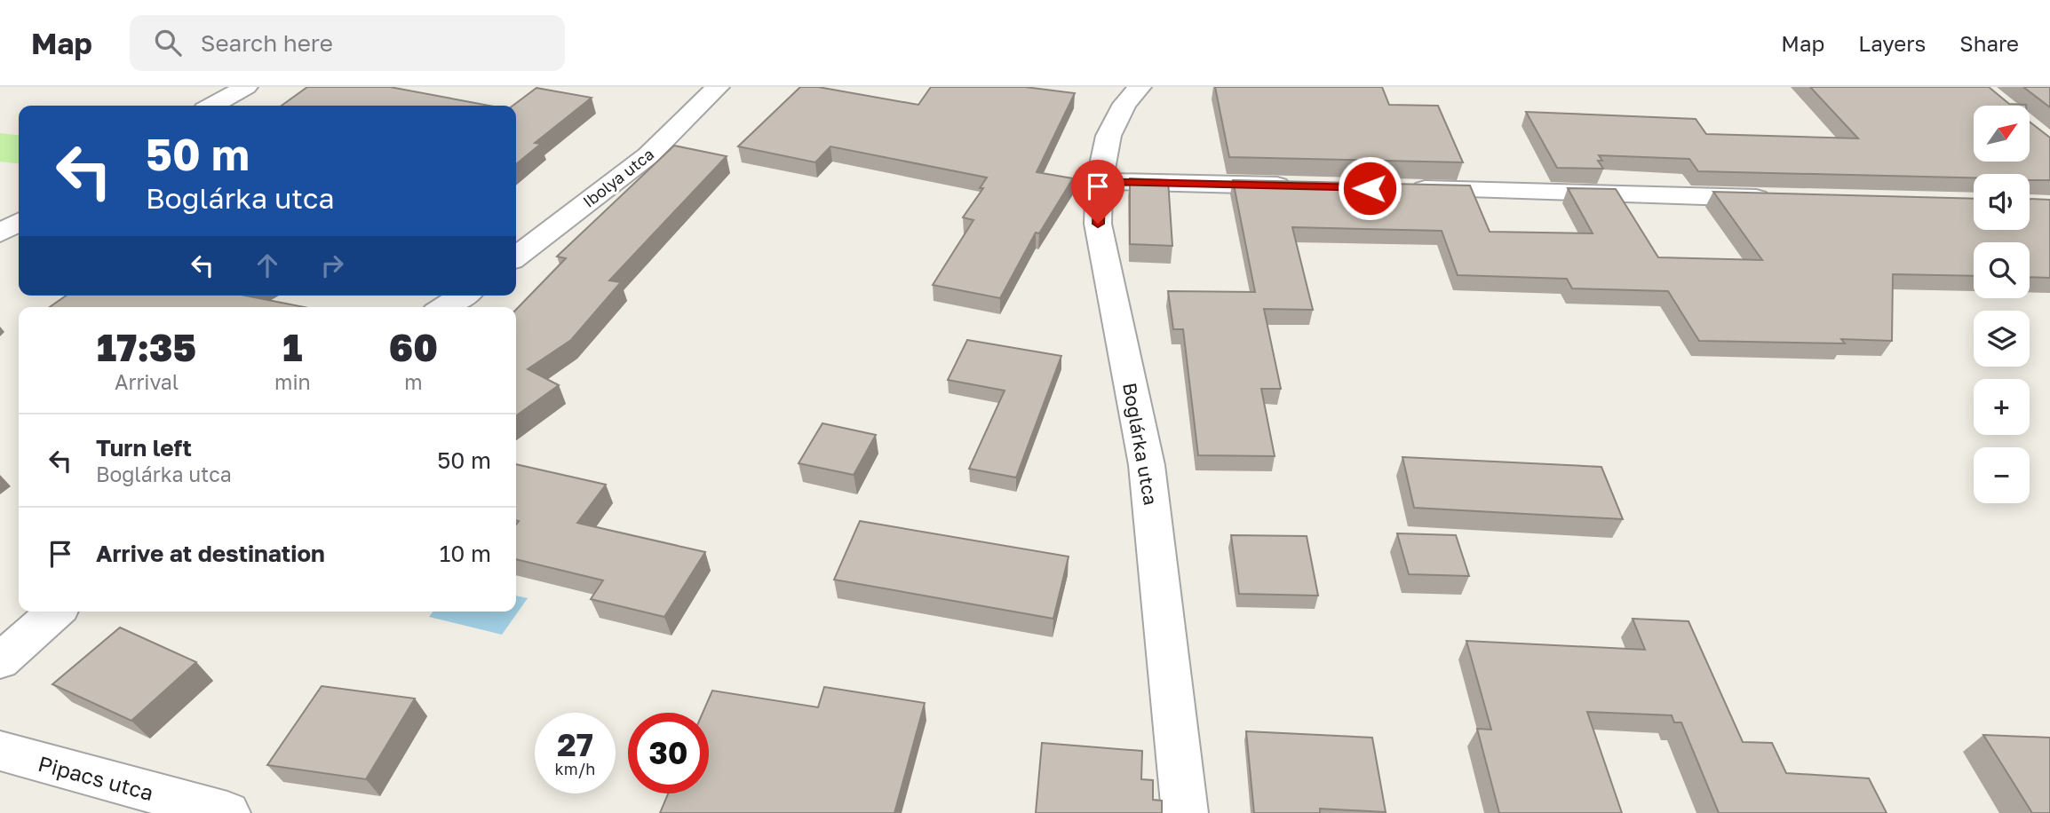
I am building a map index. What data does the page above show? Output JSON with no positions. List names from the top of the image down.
{
  "streets": {
    "street": ["Ibolya utca", "Boglárka utca", "Pipacs utca"]
  },
  "north": "top right",
  "page": {
    "header": "Map",
    "search": "Search here",
    "nav": ["Map", "Layers", "Share"],
    "map_buttons": ["+", "−"],
    "turn": ["50 m", "Boglárka utca"],
    "eta": [
      "17:35",
      "Arrival",
      "1",
      "min",
      "60",
      "m"
    ],
    "list": [
      {
        "name": "Turn left",
        "note": "Boglárka utca",
        "value": "50 m"
      },
      {
        "name": "Arrive at destination",
        "value": "10 m"
      }
    ],
    "speed": "27 km/h",
    "limit": "30"
  }
}
